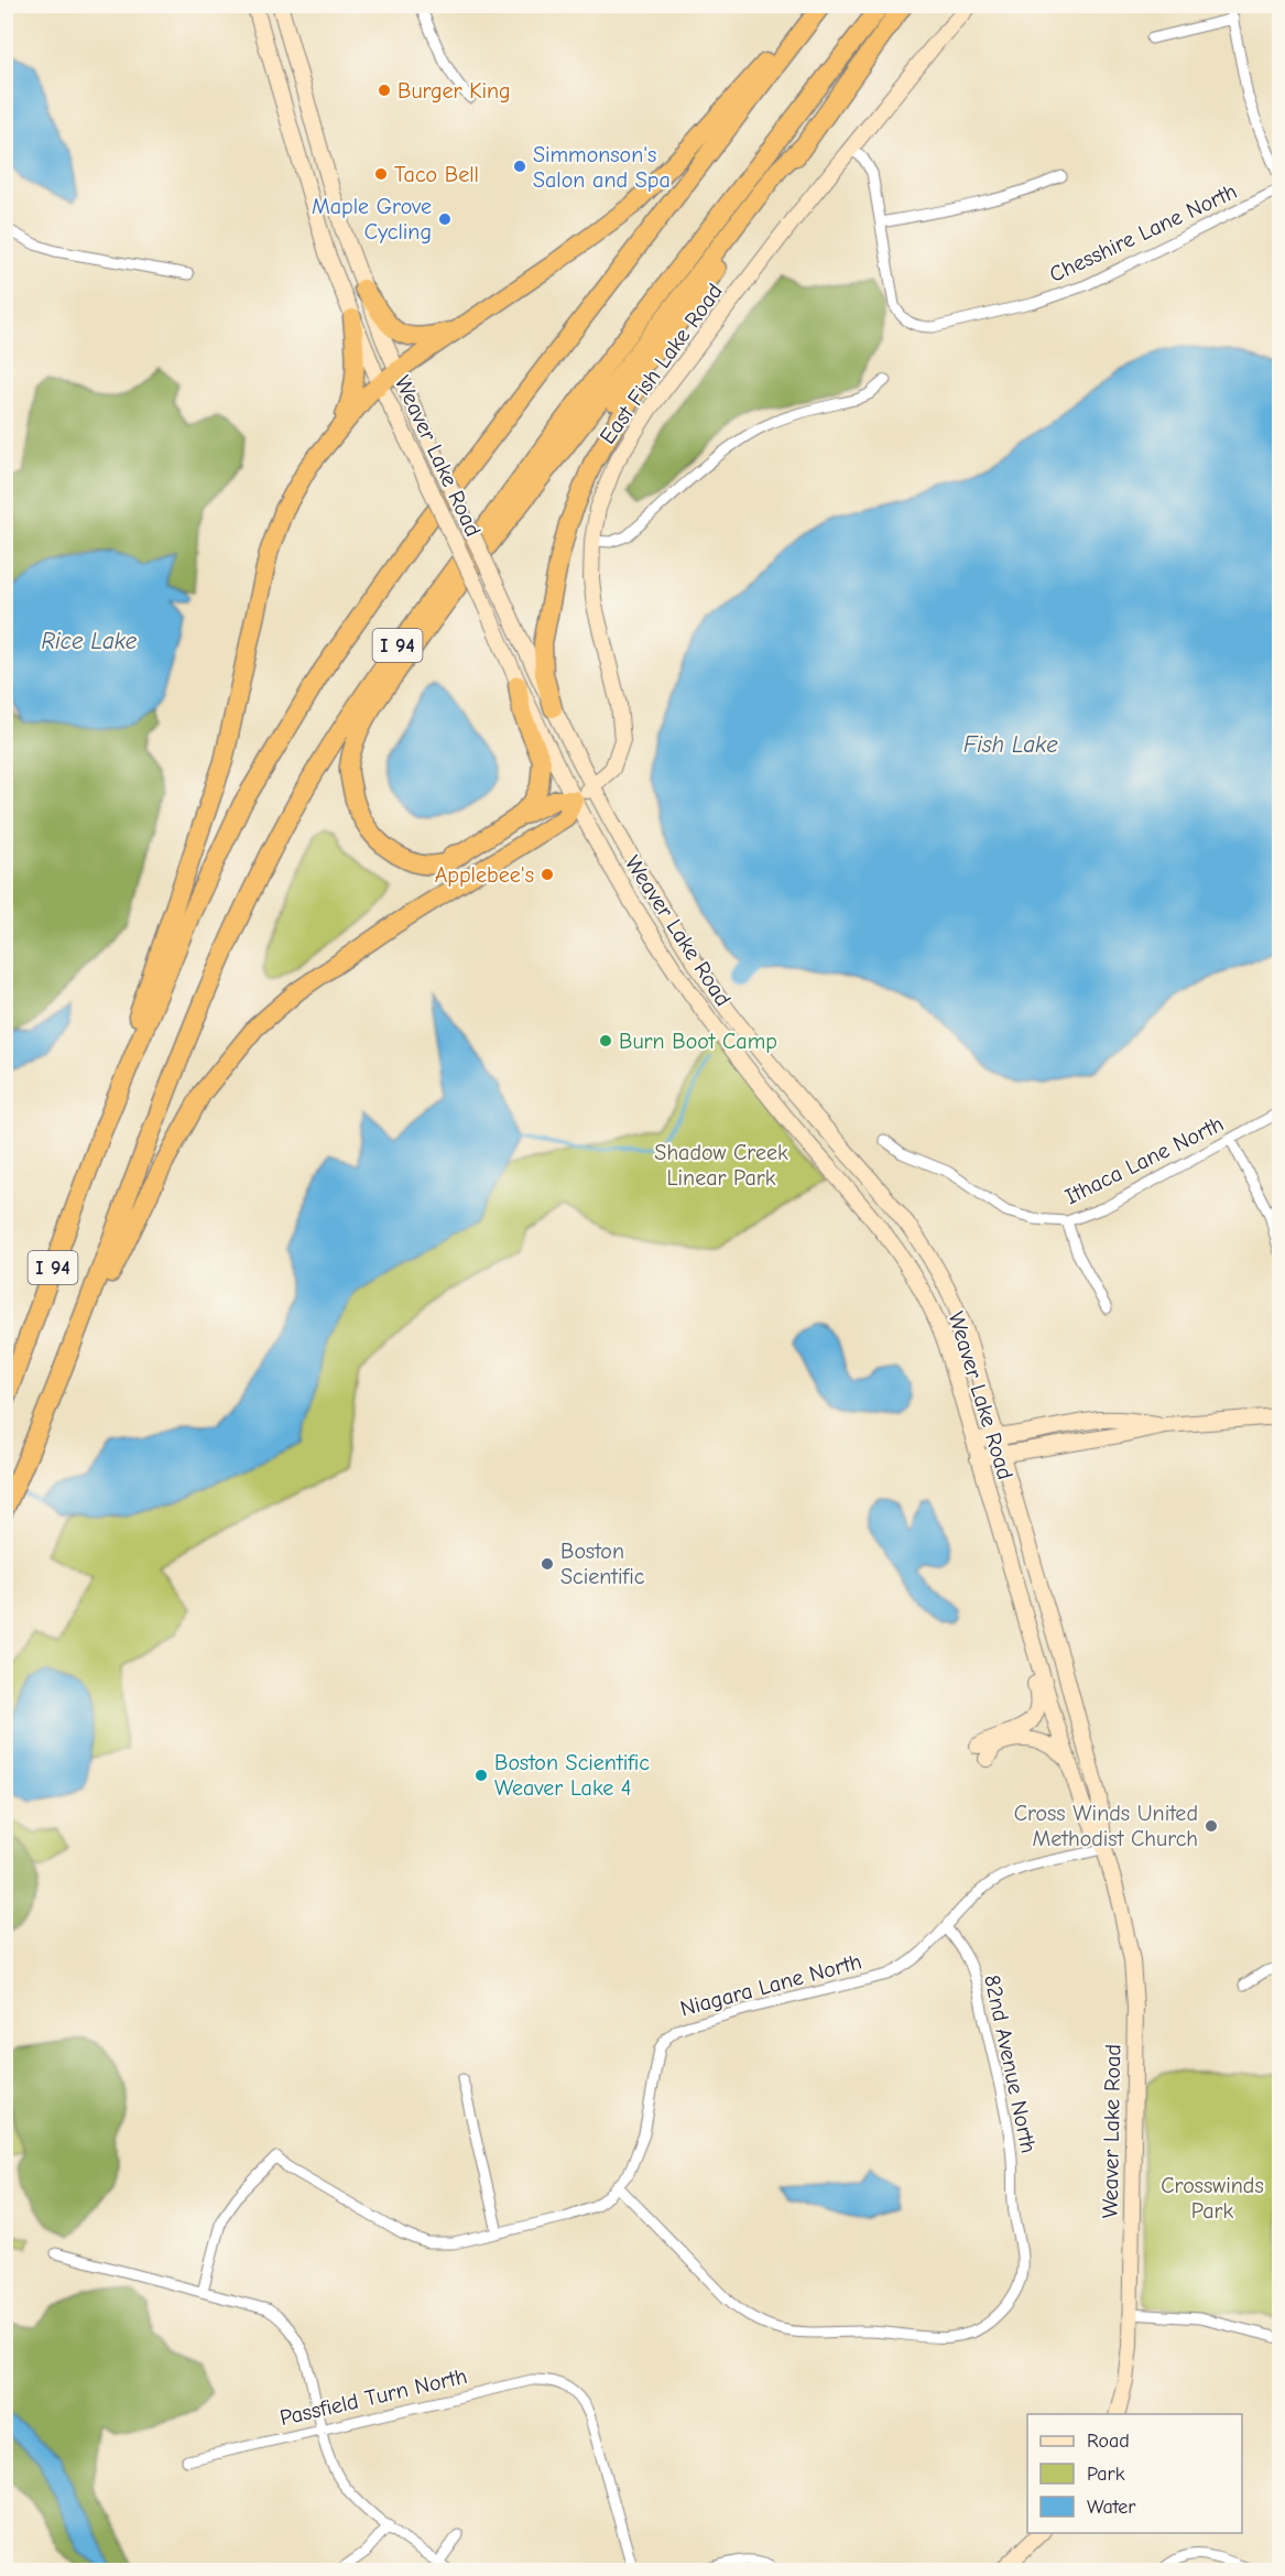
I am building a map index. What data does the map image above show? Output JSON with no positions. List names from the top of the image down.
{
  "streets": {
    "highway": ["I 94"],
    "main road": ["East Fish Lake Road", "Weaver Lake Road"],
    "street": [
      "Chesshire Lane North",
      "Ithaca Lane North",
      "Niagara Lane North",
      "82nd Avenue North",
      "Passfield Turn North"
    ]
  },
  "crossings": [
    ["East Fish Lake Road", "Weaver Lake Road"],
    ["Weaver Lake Road", "Niagara Lane North"],
    ["Niagara Lane North", "82nd Avenue North"]
  ],
  "water": ["Rice Lake", "Fish Lake"],
  "parks": ["Shadow Creek Linear Park", "Crosswinds Park"],
  "places": [
    "Burger King",
    "Simmonson's Salon and Spa",
    "Taco Bell",
    "Maple Grove Cycling",
    "Applebee's",
    "Burn Boot Camp",
    "Boston Scientific",
    "Boston Scientific Weaver Lake 4",
    "Cross Winds United Methodist Church"
  ],
  "legend": ["Road", "Park", "Water"]
}
